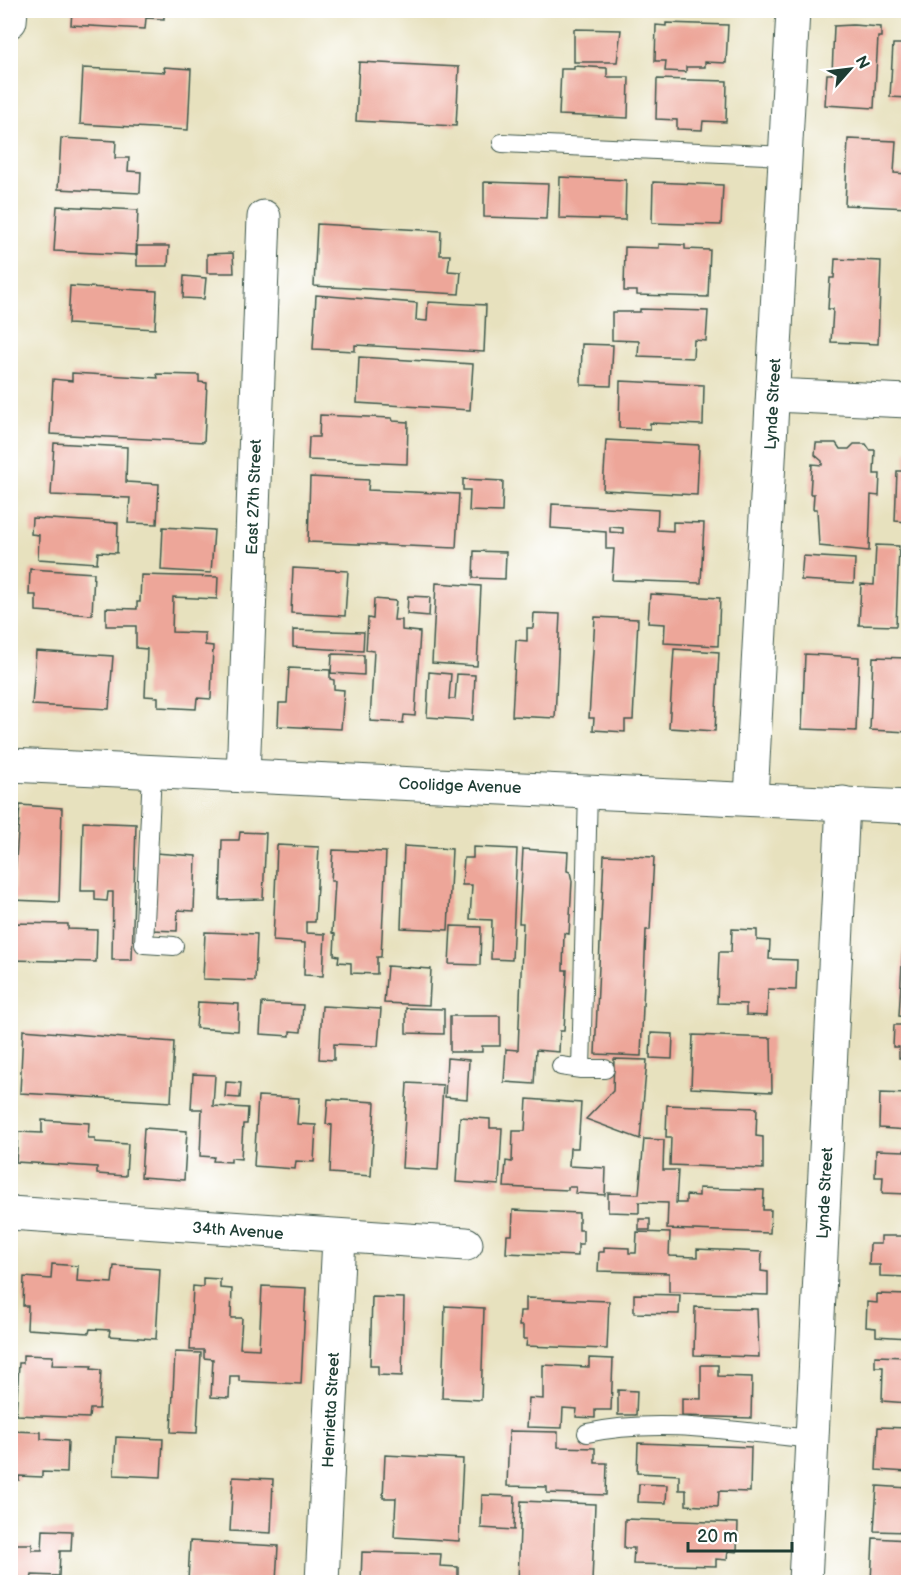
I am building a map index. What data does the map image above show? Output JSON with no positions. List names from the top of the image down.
{
  "streets": {
    "street": [
      "Lynde Street",
      "East 27th Street",
      "Coolidge Avenue",
      "34th Avenue",
      "Henrietta Street"
    ]
  },
  "crossings": [
    ["Lynde Street", "Coolidge Avenue"],
    ["East 27th Street", "Coolidge Avenue"],
    ["34th Avenue", "Henrietta Street"]
  ],
  "scale_bar": "20 m",
  "north": "top right"
}
